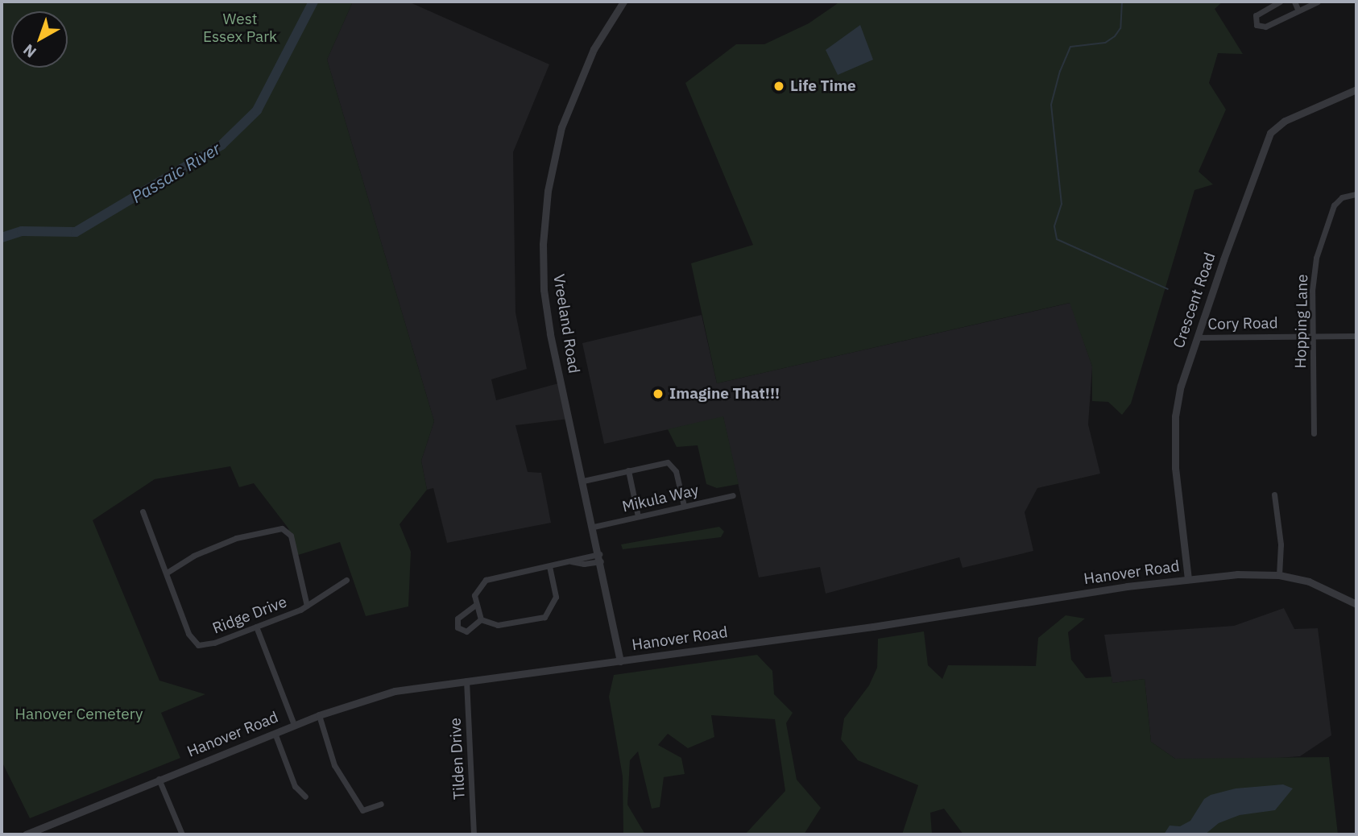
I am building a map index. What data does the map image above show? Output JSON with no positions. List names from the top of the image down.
{
  "streets": {
    "street": [
      "Crescent Road",
      "Hopping Lane",
      "Vreeland Road",
      "Cory Road",
      "Mikula Way",
      "Hanover Road",
      "Ridge Drive",
      "Tilden Drive"
    ]
  },
  "crossings": [
    ["Crescent Road", "Cory Road"],
    ["Crescent Road", "Hanover Road"],
    ["Hopping Lane", "Cory Road"],
    ["Vreeland Road", "Mikula Way"],
    ["Vreeland Road", "Hanover Road"],
    ["Hanover Road", "Tilden Drive"]
  ],
  "water": ["Passaic River"],
  "parks": ["West Essex Park", "Hanover Cemetery"],
  "places": ["Life Time", "Imagine That!!!"],
  "north": "bottom left"
}
